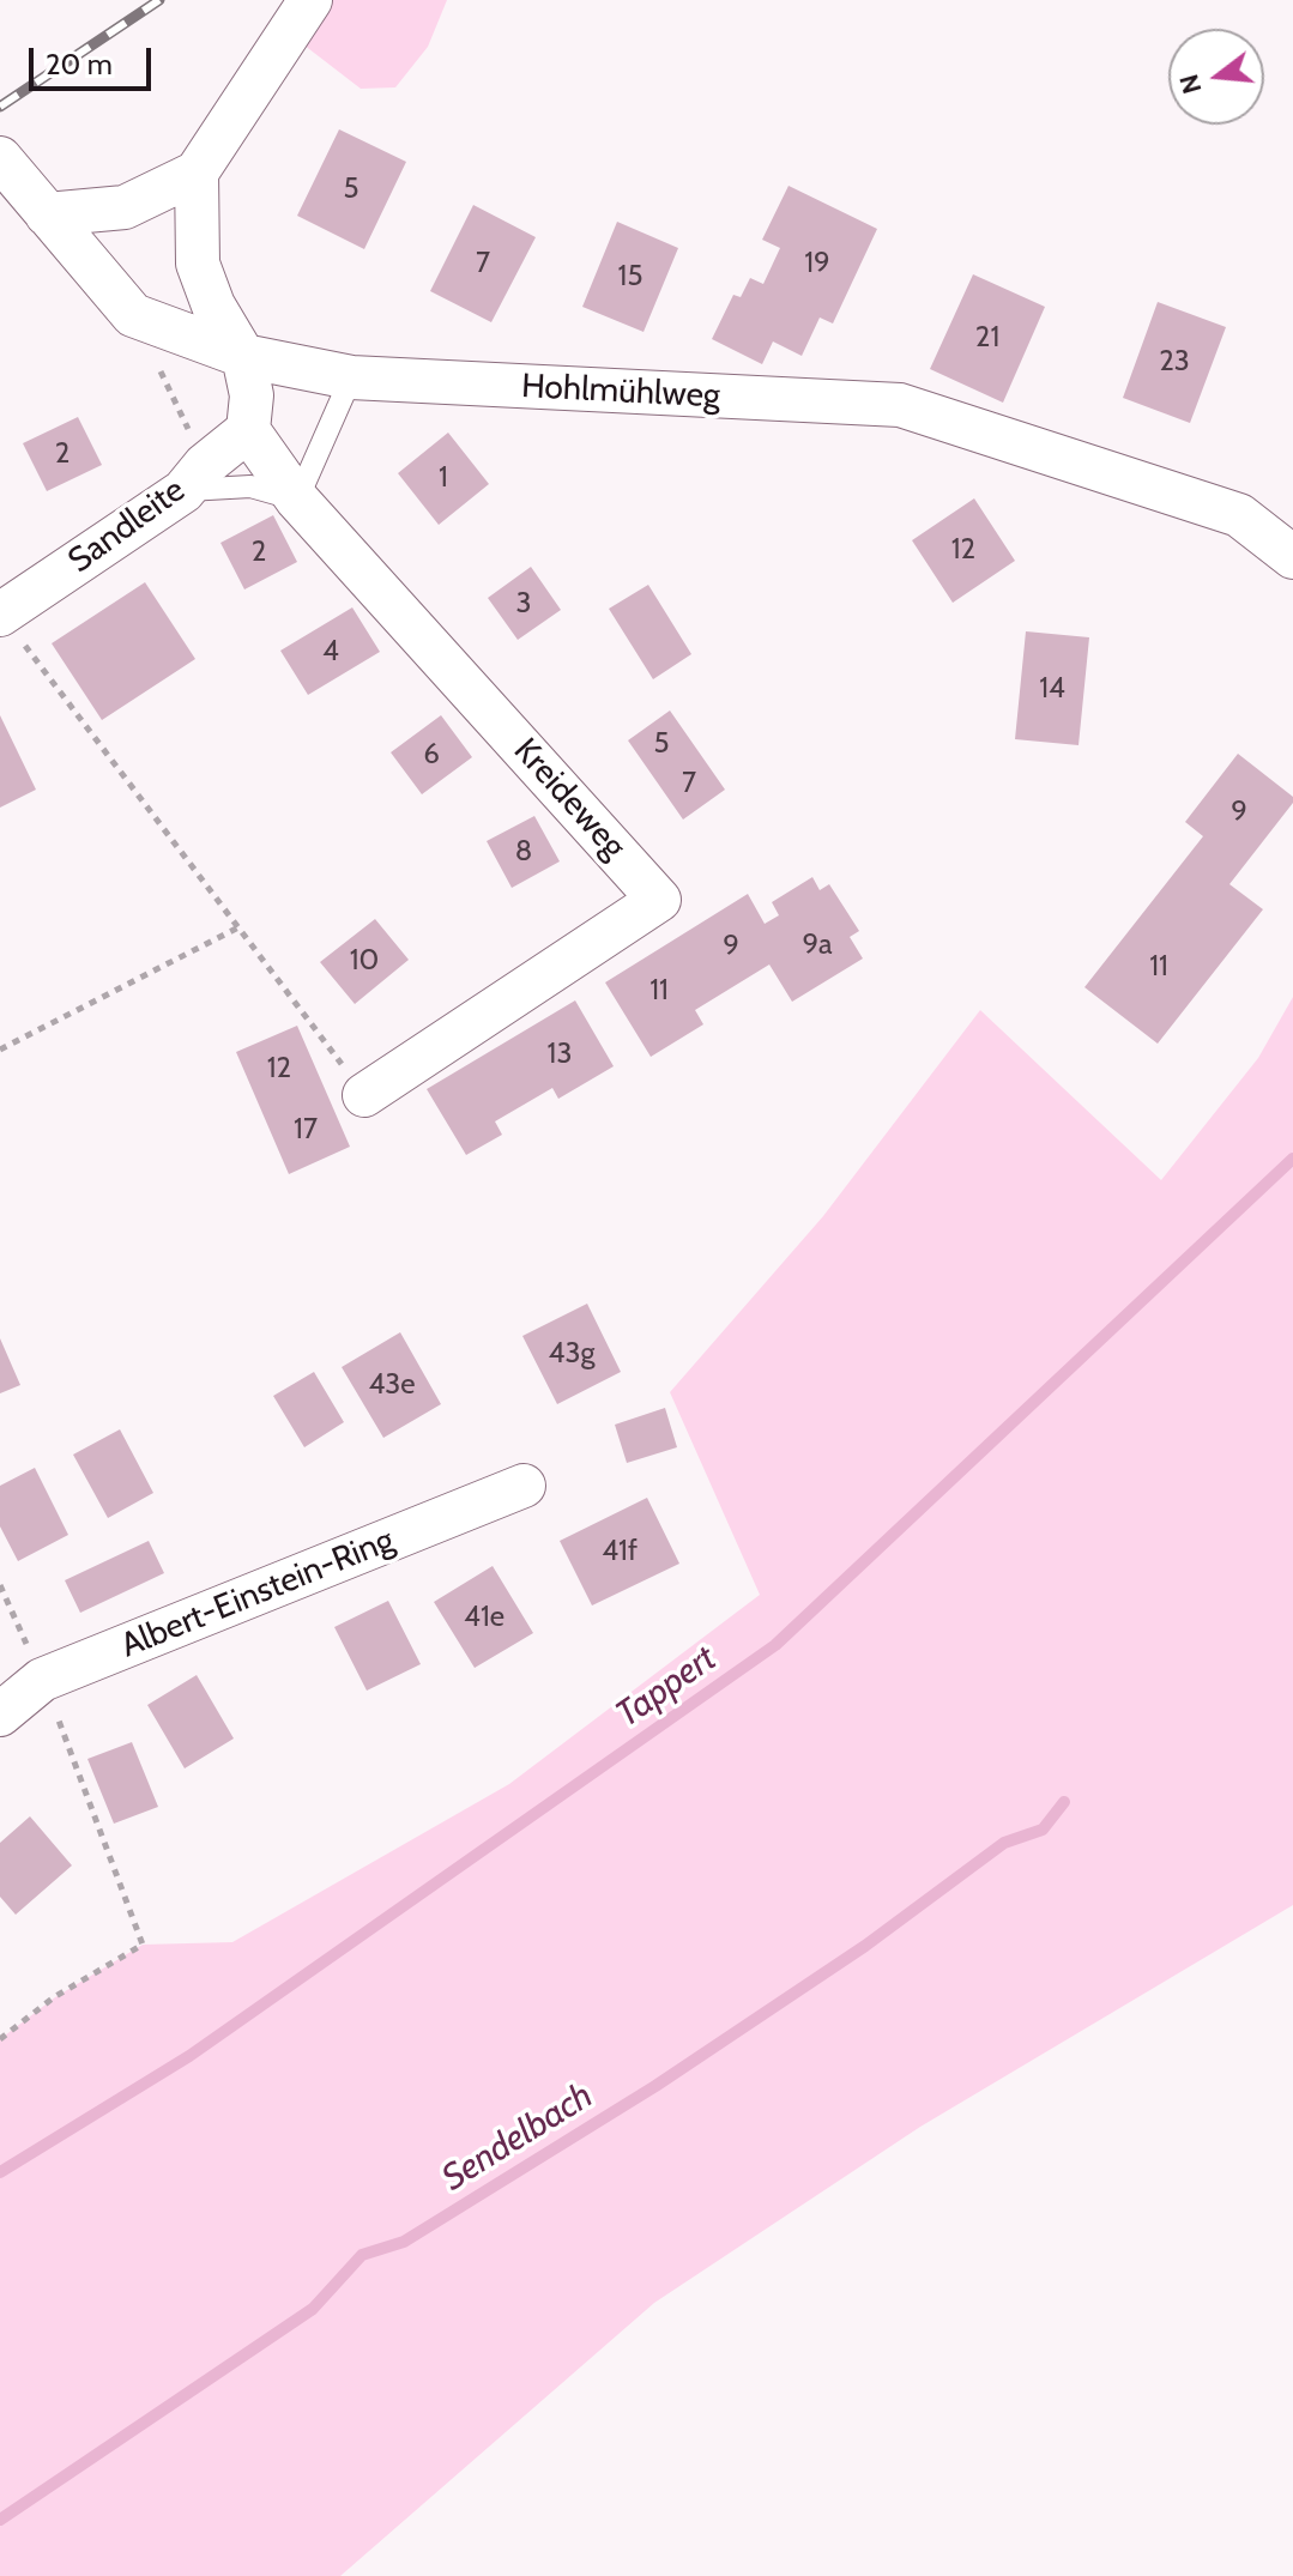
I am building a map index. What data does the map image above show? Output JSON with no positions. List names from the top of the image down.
{
  "streets": {
    "street": [
      "Hohlmühlweg",
      "Sandleite",
      "Kreideweg",
      "Albert-Einstein-Ring"
    ]
  },
  "crossings": [
    ["Sandleite", "Kreideweg"]
  ],
  "water": ["Tappert", "Sendelbach"],
  "house_numbers": [
    "5",
    "7",
    "19",
    "15",
    "21",
    "23",
    "2",
    "1",
    "12",
    "2",
    "3",
    "4",
    "14",
    "5",
    "6",
    "7",
    "9",
    "8",
    "9a",
    "9",
    "10",
    "11",
    "11",
    "13",
    "12",
    "17",
    "43g",
    "43e",
    "41f",
    "41e"
  ],
  "scale_bar": "20 m",
  "north": "left"
}
